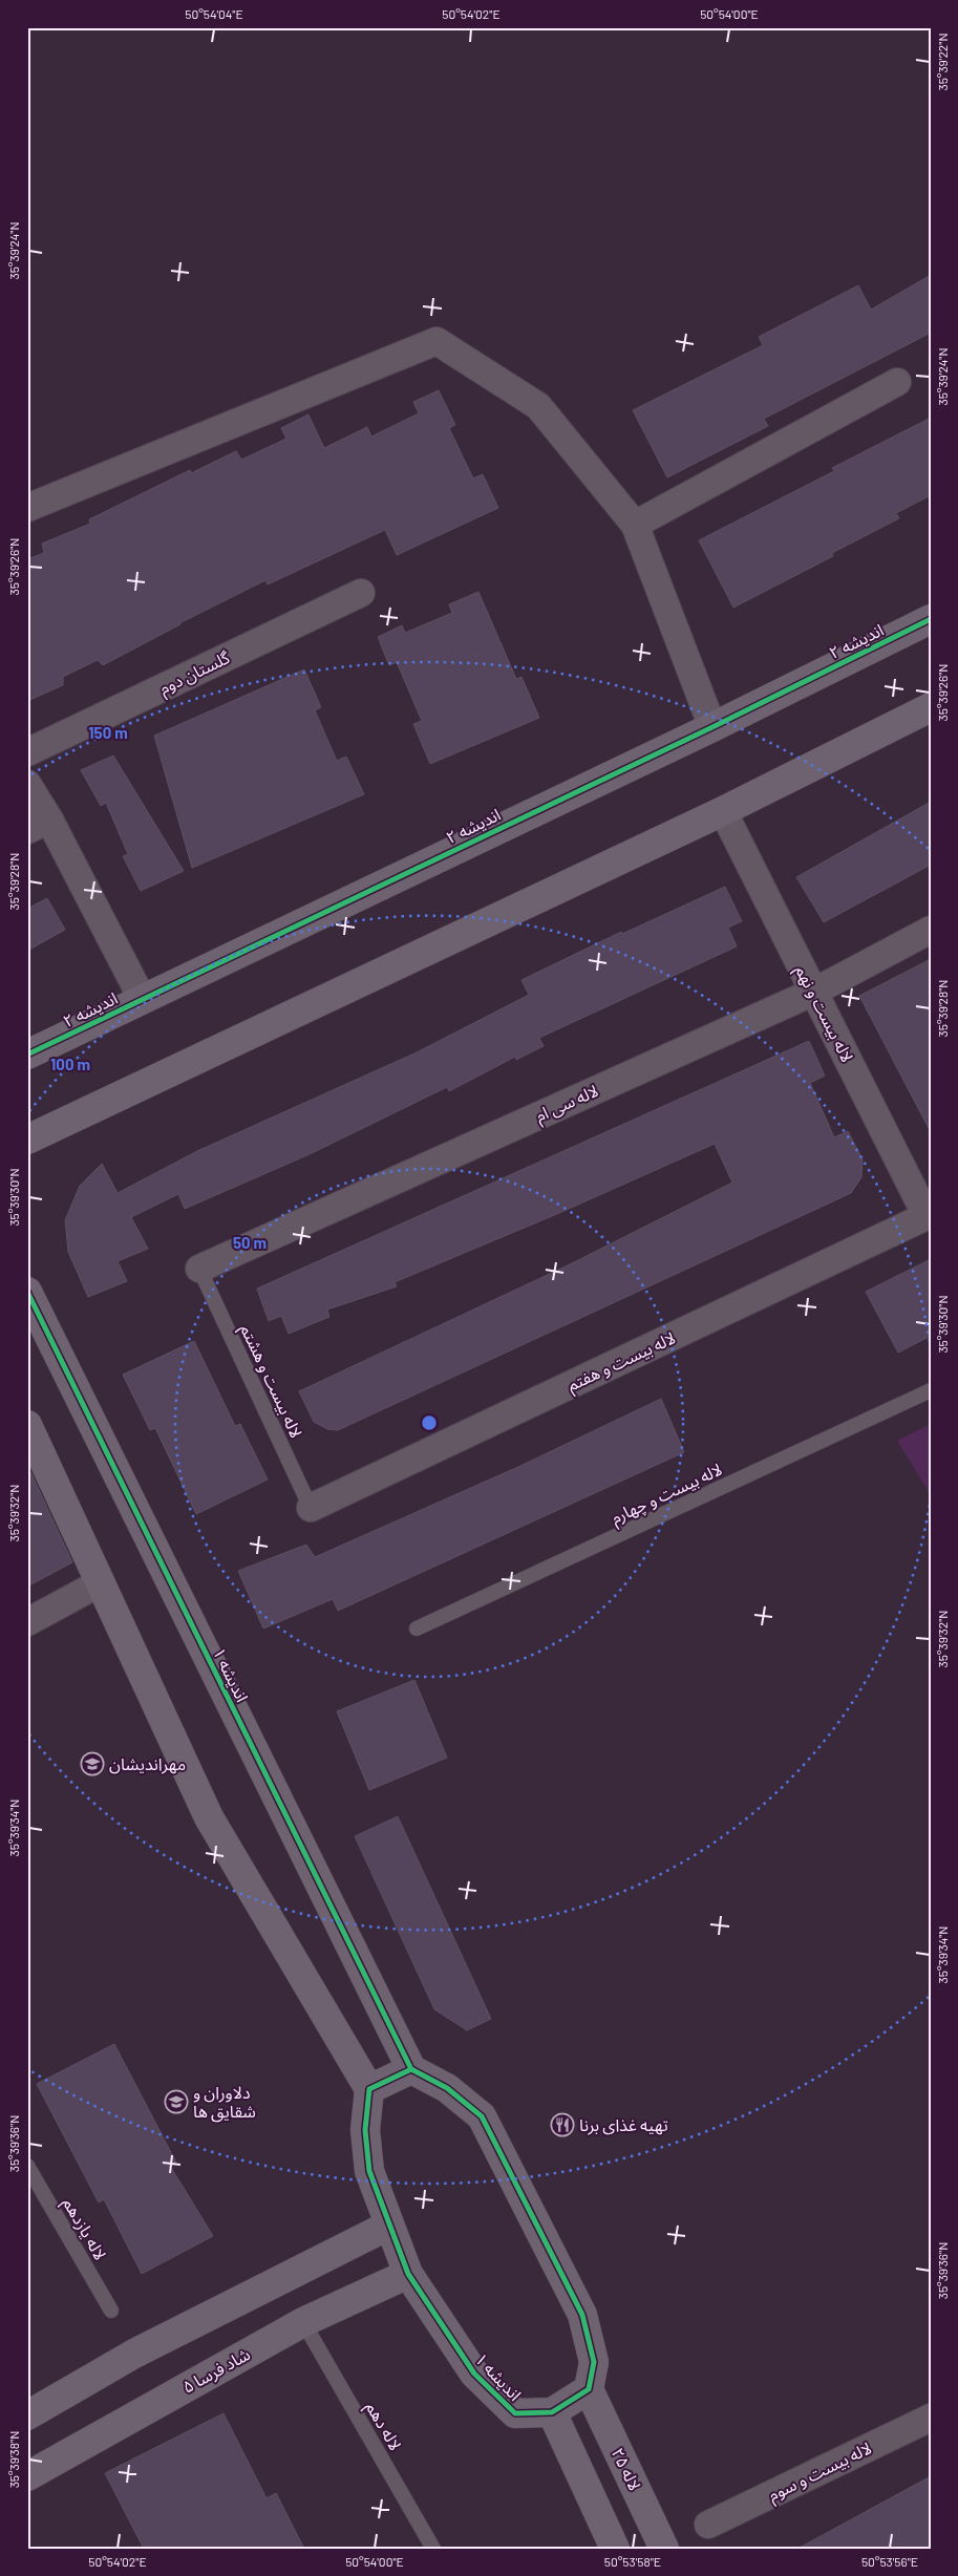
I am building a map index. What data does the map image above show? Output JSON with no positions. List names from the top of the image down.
{
  "streets": {
    "street": [
      "اندیشه ۲",
      "گلستان دوم",
      "لاله بیست و نهم",
      "لاله سی ام",
      "لاله بیست و هفتم",
      "اندیشه ۱",
      "شاد فرسا ۵",
      "لاله ۲۵",
      "لاله بیست و سوم"
    ],
    "lane": [
      "لاله بیست و هشتم",
      "لاله بیست و چهارم",
      "لاله یازدهم",
      "لاله دهم"
    ]
  },
  "crossings": [
    ["لاله بیست و نهم", "لاله سی ام"],
    ["لاله بیست و نهم", "لاله بیست و هفتم"],
    ["لاله سی ام", "لاله بیست و هشتم"],
    ["لاله بیست و هفتم", "لاله بیست و هشتم"],
    ["اندیشه ۱", "شاد فرسا ۵"],
    ["شاد فرسا ۵", "لاله دهم"]
  ],
  "places": {
    "school or university": ["مهراندیشان", "دلاوران و شقایق ها"],
    "restaurant": ["تهیه غذای برنا"]
  },
  "coordinates": [
    "50°54'04\"E",
    "50°54'02\"E",
    "50°54'00\"E",
    "35°39'22\"N",
    "35°39'24\"N",
    "35°39'26\"N",
    "35°39'28\"N",
    "35°39'30\"N",
    "35°39'32\"N",
    "35°39'34\"N",
    "35°39'36\"N",
    "35°39'38\"N",
    "50°53'58\"E",
    "50°53'56\"E"
  ],
  "rings": ["150 m", "100 m", "50 m"]
}
